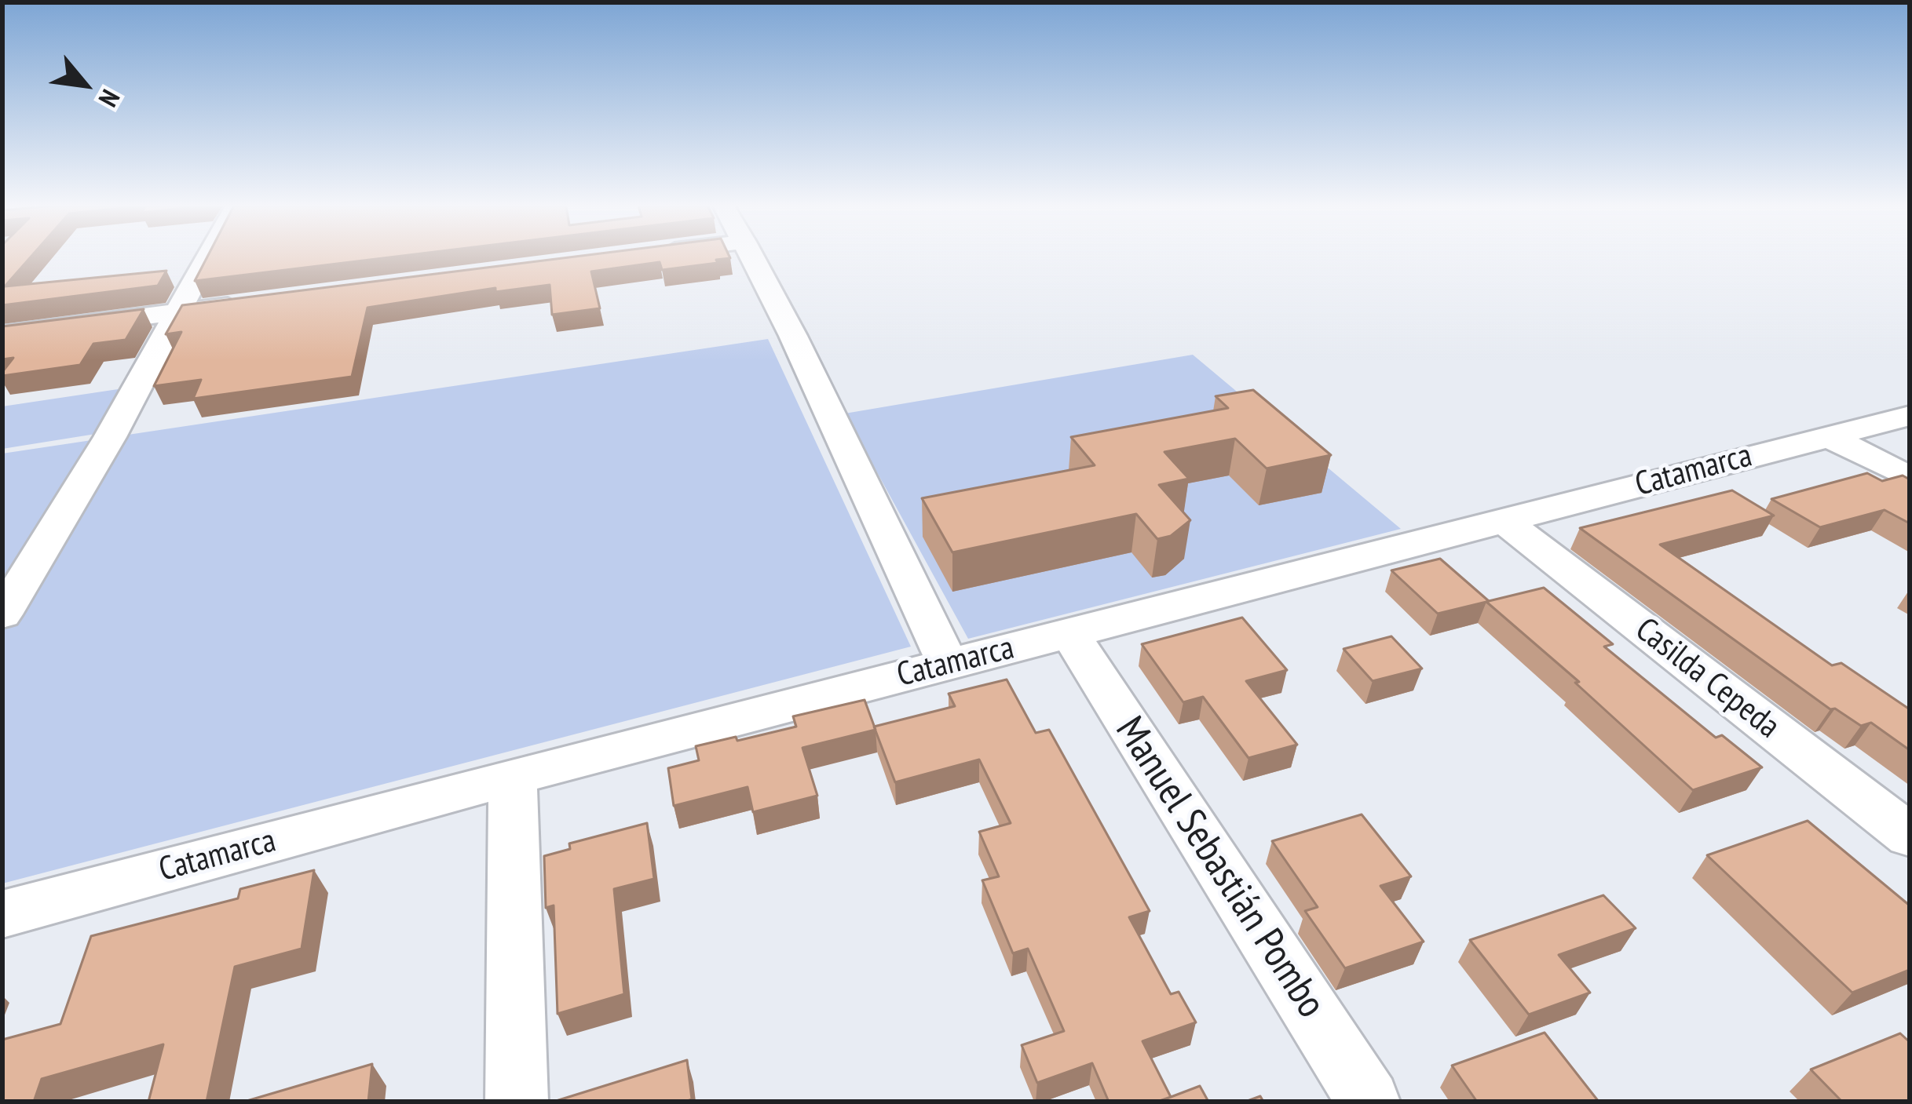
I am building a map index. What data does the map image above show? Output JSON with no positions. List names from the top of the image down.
{
  "streets": {
    "street": ["Catamarca", "Casilda Cepeda", "Manuel Sebastián Pombo"]
  },
  "crossings": [
    ["Catamarca", "Casilda Cepeda"],
    ["Catamarca", "Manuel Sebastián Pombo"]
  ],
  "north": "bottom right"
}
